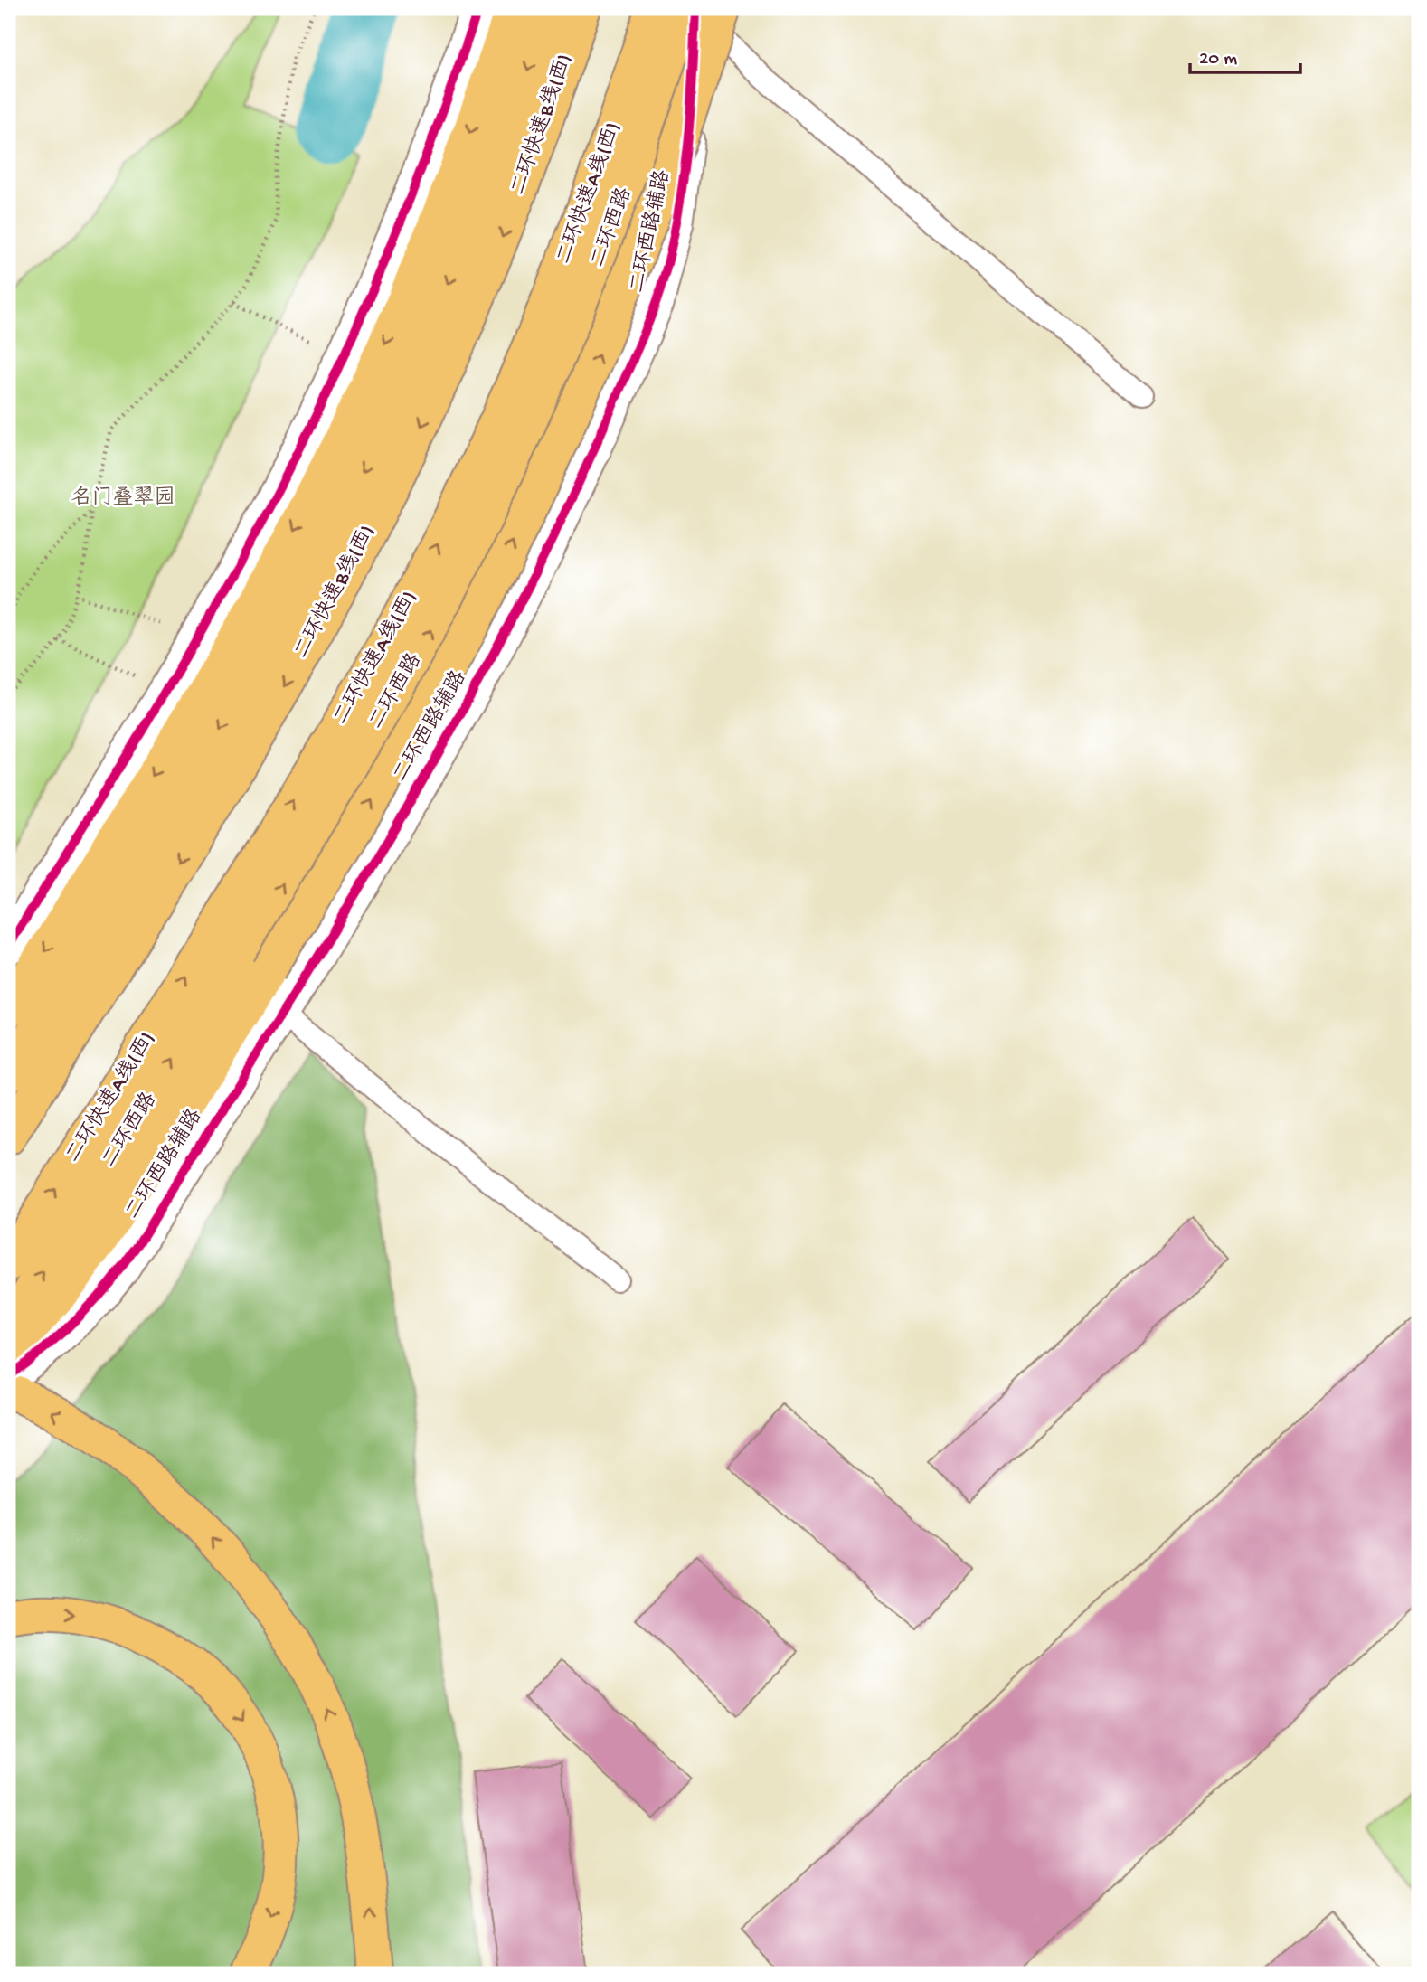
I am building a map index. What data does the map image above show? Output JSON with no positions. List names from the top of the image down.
{
  "streets": {
    "main road": ["二环快速B线(西)", "二环快速A线(西)", "二环西路"],
    "street": ["二环西路辅路"]
  },
  "crossings": [
    ["二环快速A线(西)", "二环西路"],
    ["二环快速A线(西)", "二环西路辅路"],
    ["二环西路", "二环西路辅路"]
  ],
  "parks": ["名门叠翠园"],
  "scale_bar": "20 m"
}
